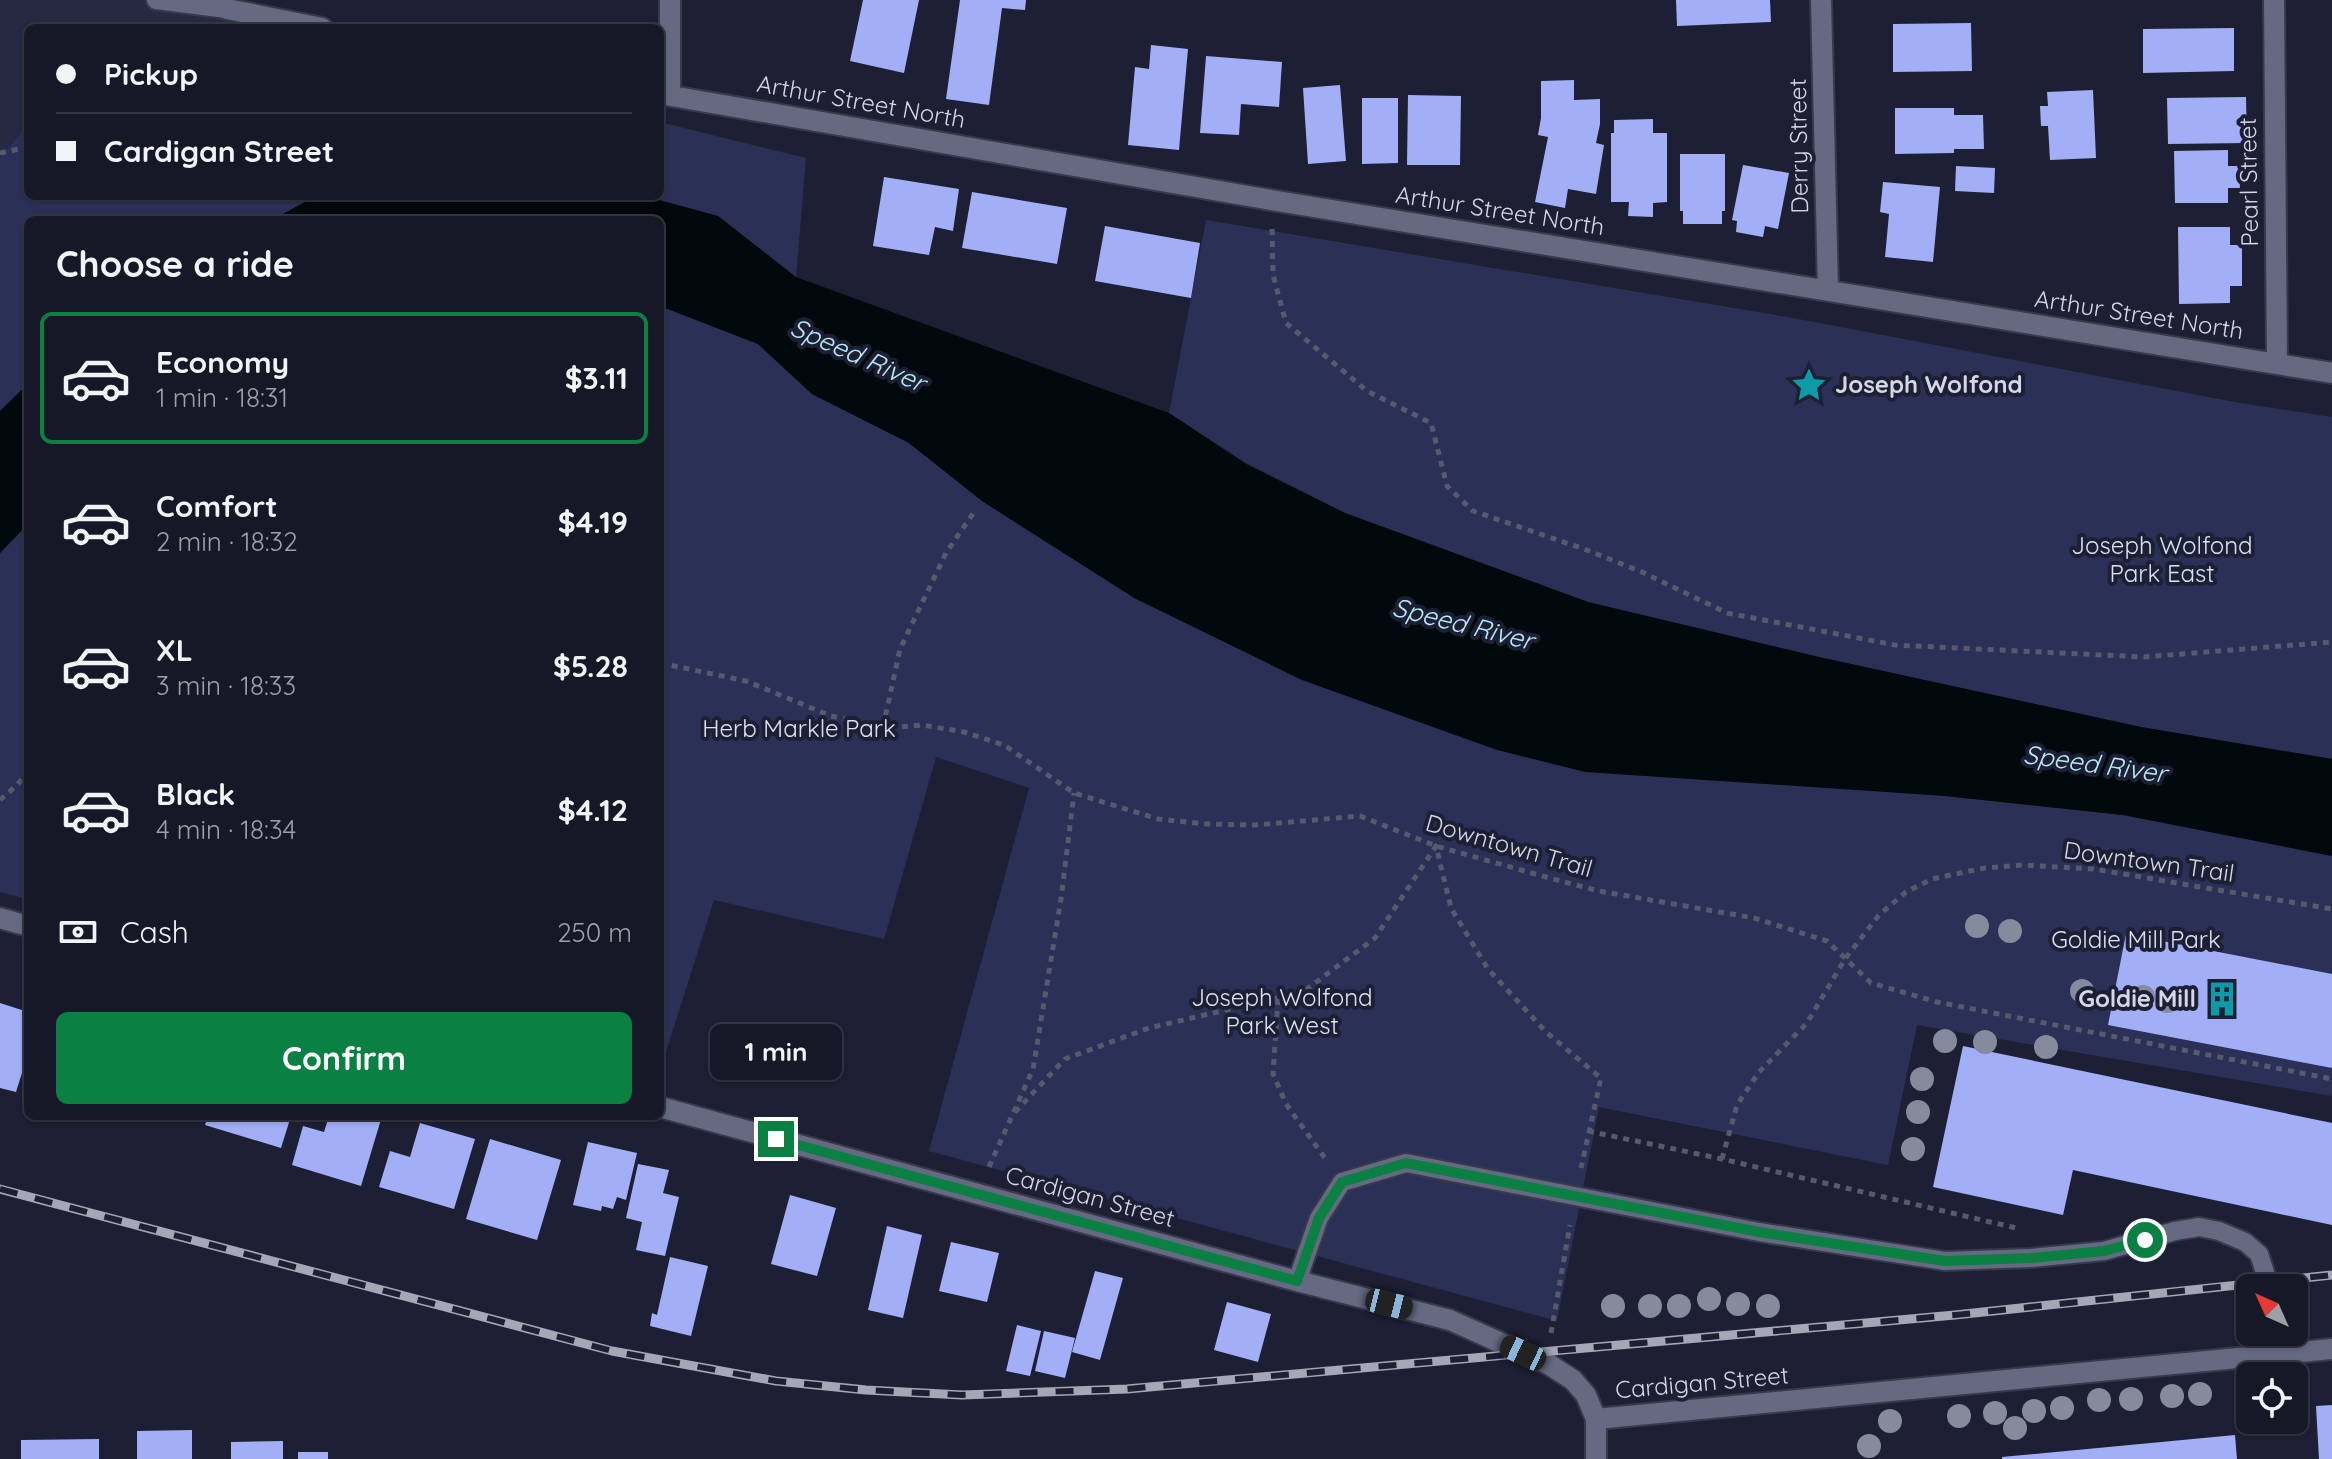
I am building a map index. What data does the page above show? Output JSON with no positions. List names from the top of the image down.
{
  "streets": {
    "street": [
      "Arthur Street North",
      "Derry Street",
      "Pearl Street",
      "Cardigan Street"
    ],
    "path": ["Downtown Trail"]
  },
  "crossings": [
    ["Arthur Street North", "Derry Street"],
    ["Arthur Street North", "Pearl Street"]
  ],
  "water": ["Speed River"],
  "parks": [
    "Joseph Wolfond Park East",
    "Herb Markle Park",
    "Goldie Mill Park",
    "Joseph Wolfond Park West"
  ],
  "places": {
    "place": ["Joseph Wolfond"],
    "building": ["Goldie Mill"]
  },
  "north": "top left",
  "page": {
    "banner": ["Pickup", "Cardigan Street"],
    "heading": "Choose a ride",
    "list": [
      {
        "name": "Economy",
        "note": "1 min · 18:31",
        "value": "$3.11"
      },
      {
        "name": "Comfort",
        "note": "2 min · 18:32",
        "value": "$4.19"
      },
      {
        "name": "XL",
        "note": "3 min · 18:33",
        "value": "$5.28"
      },
      {
        "name": "Black",
        "note": "4 min · 18:34",
        "value": "$4.12"
      }
    ],
    "pay": ["Cash", "250 m"],
    "buttons": "Confirm",
    "bubble": "1 min"
  }
}
